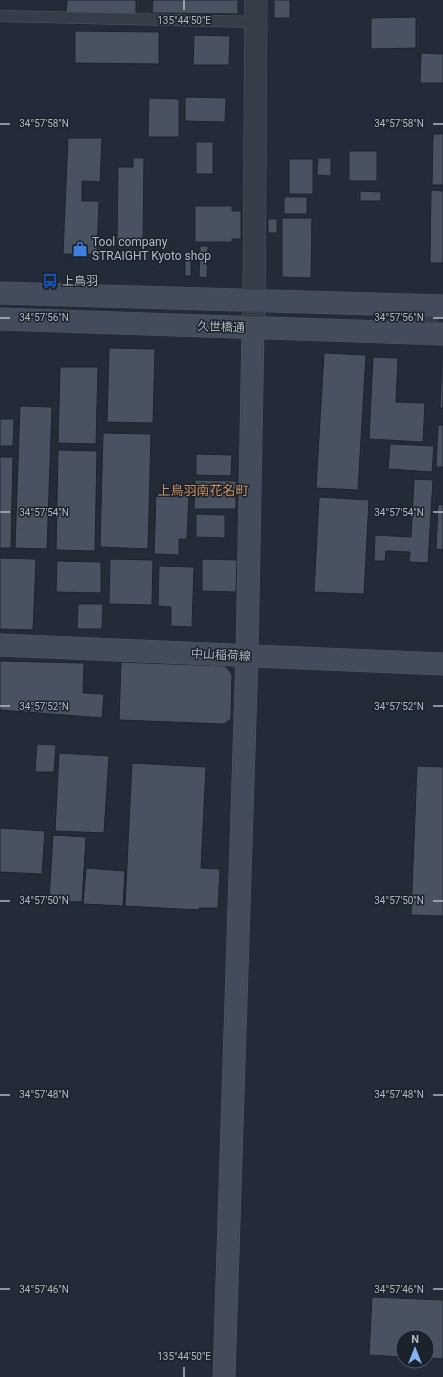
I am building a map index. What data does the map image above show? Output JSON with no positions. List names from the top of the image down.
{
  "streets": {
    "street": ["久世橋通", "中山稲荷線"]
  },
  "districts": ["上鳥羽南花名町"],
  "places": {
    "shop": ["Tool company STRAIGHT Kyoto shop"],
    "bus stop": ["上鳥羽"]
  },
  "north": "top",
  "coordinates": [
    "135°44'50\"E",
    "34°57'58\"N",
    "34°57'56\"N",
    "34°57'54\"N",
    "34°57'52\"N",
    "34°57'50\"N",
    "34°57'48\"N",
    "34°57'46\"N"
  ]
}
